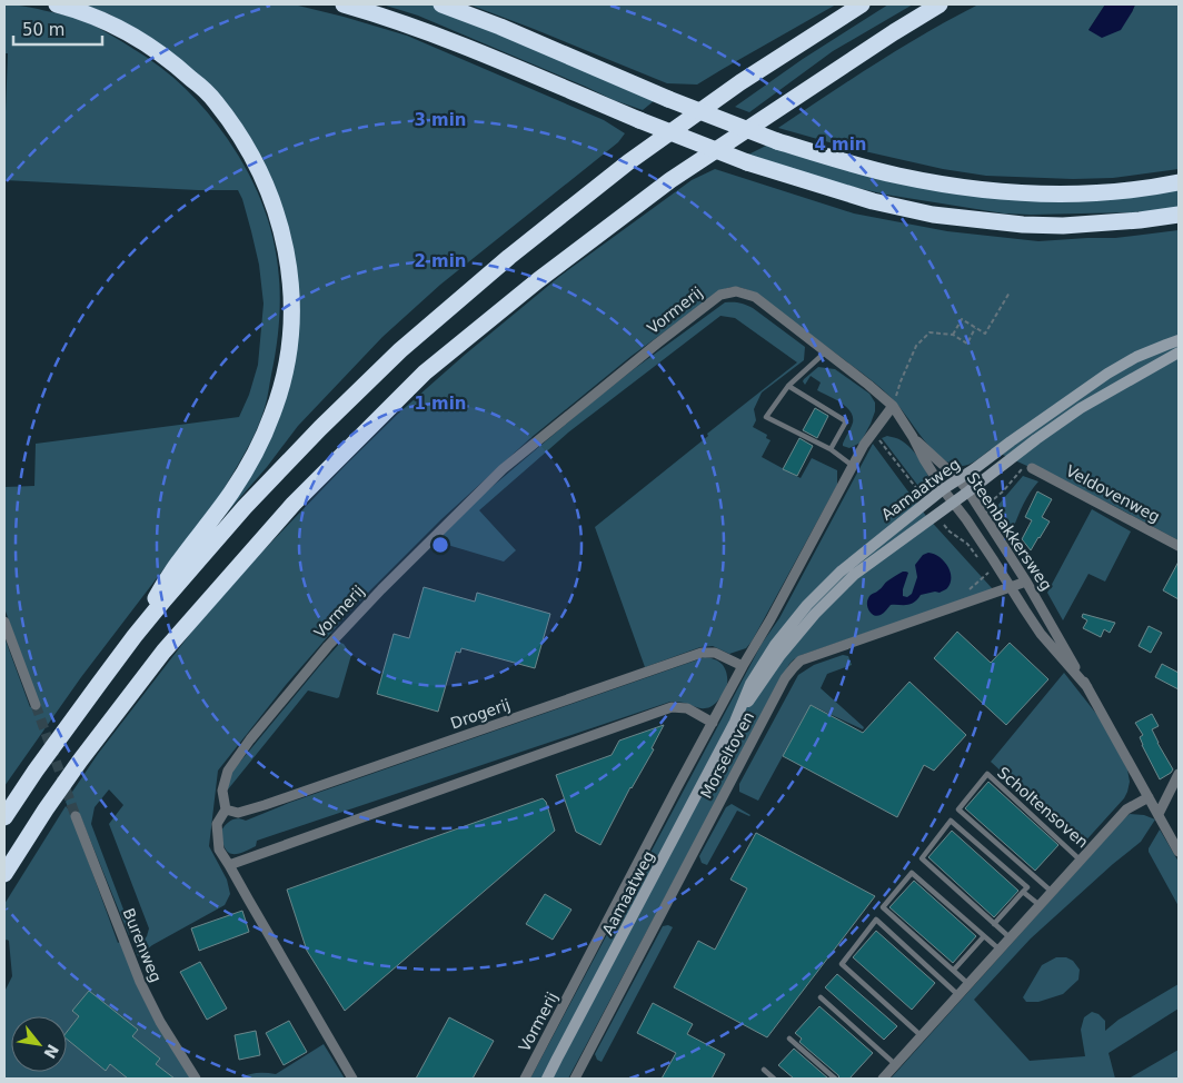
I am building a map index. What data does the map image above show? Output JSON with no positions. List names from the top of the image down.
{
  "streets": {
    "main road": ["Aamaatweg"],
    "street": [
      "Vormerij",
      "Veldovenweg",
      "Steenbakkersweg",
      "Drogerij",
      "Morseltoven",
      "Scholtensoven",
      "Burenweg"
    ]
  },
  "crossings": [
    ["Vormerij", "Drogerij"],
    ["Aamaatweg", "Steenbakkersweg"],
    ["Steenbakkersweg", "Morseltoven"],
    ["Steenbakkersweg", "Scholtensoven"]
  ],
  "scale_bar": "50 m",
  "north": "bottom right",
  "rings": [
    "3 min",
    "4 min",
    "2 min",
    "1 min"
  ]
}
